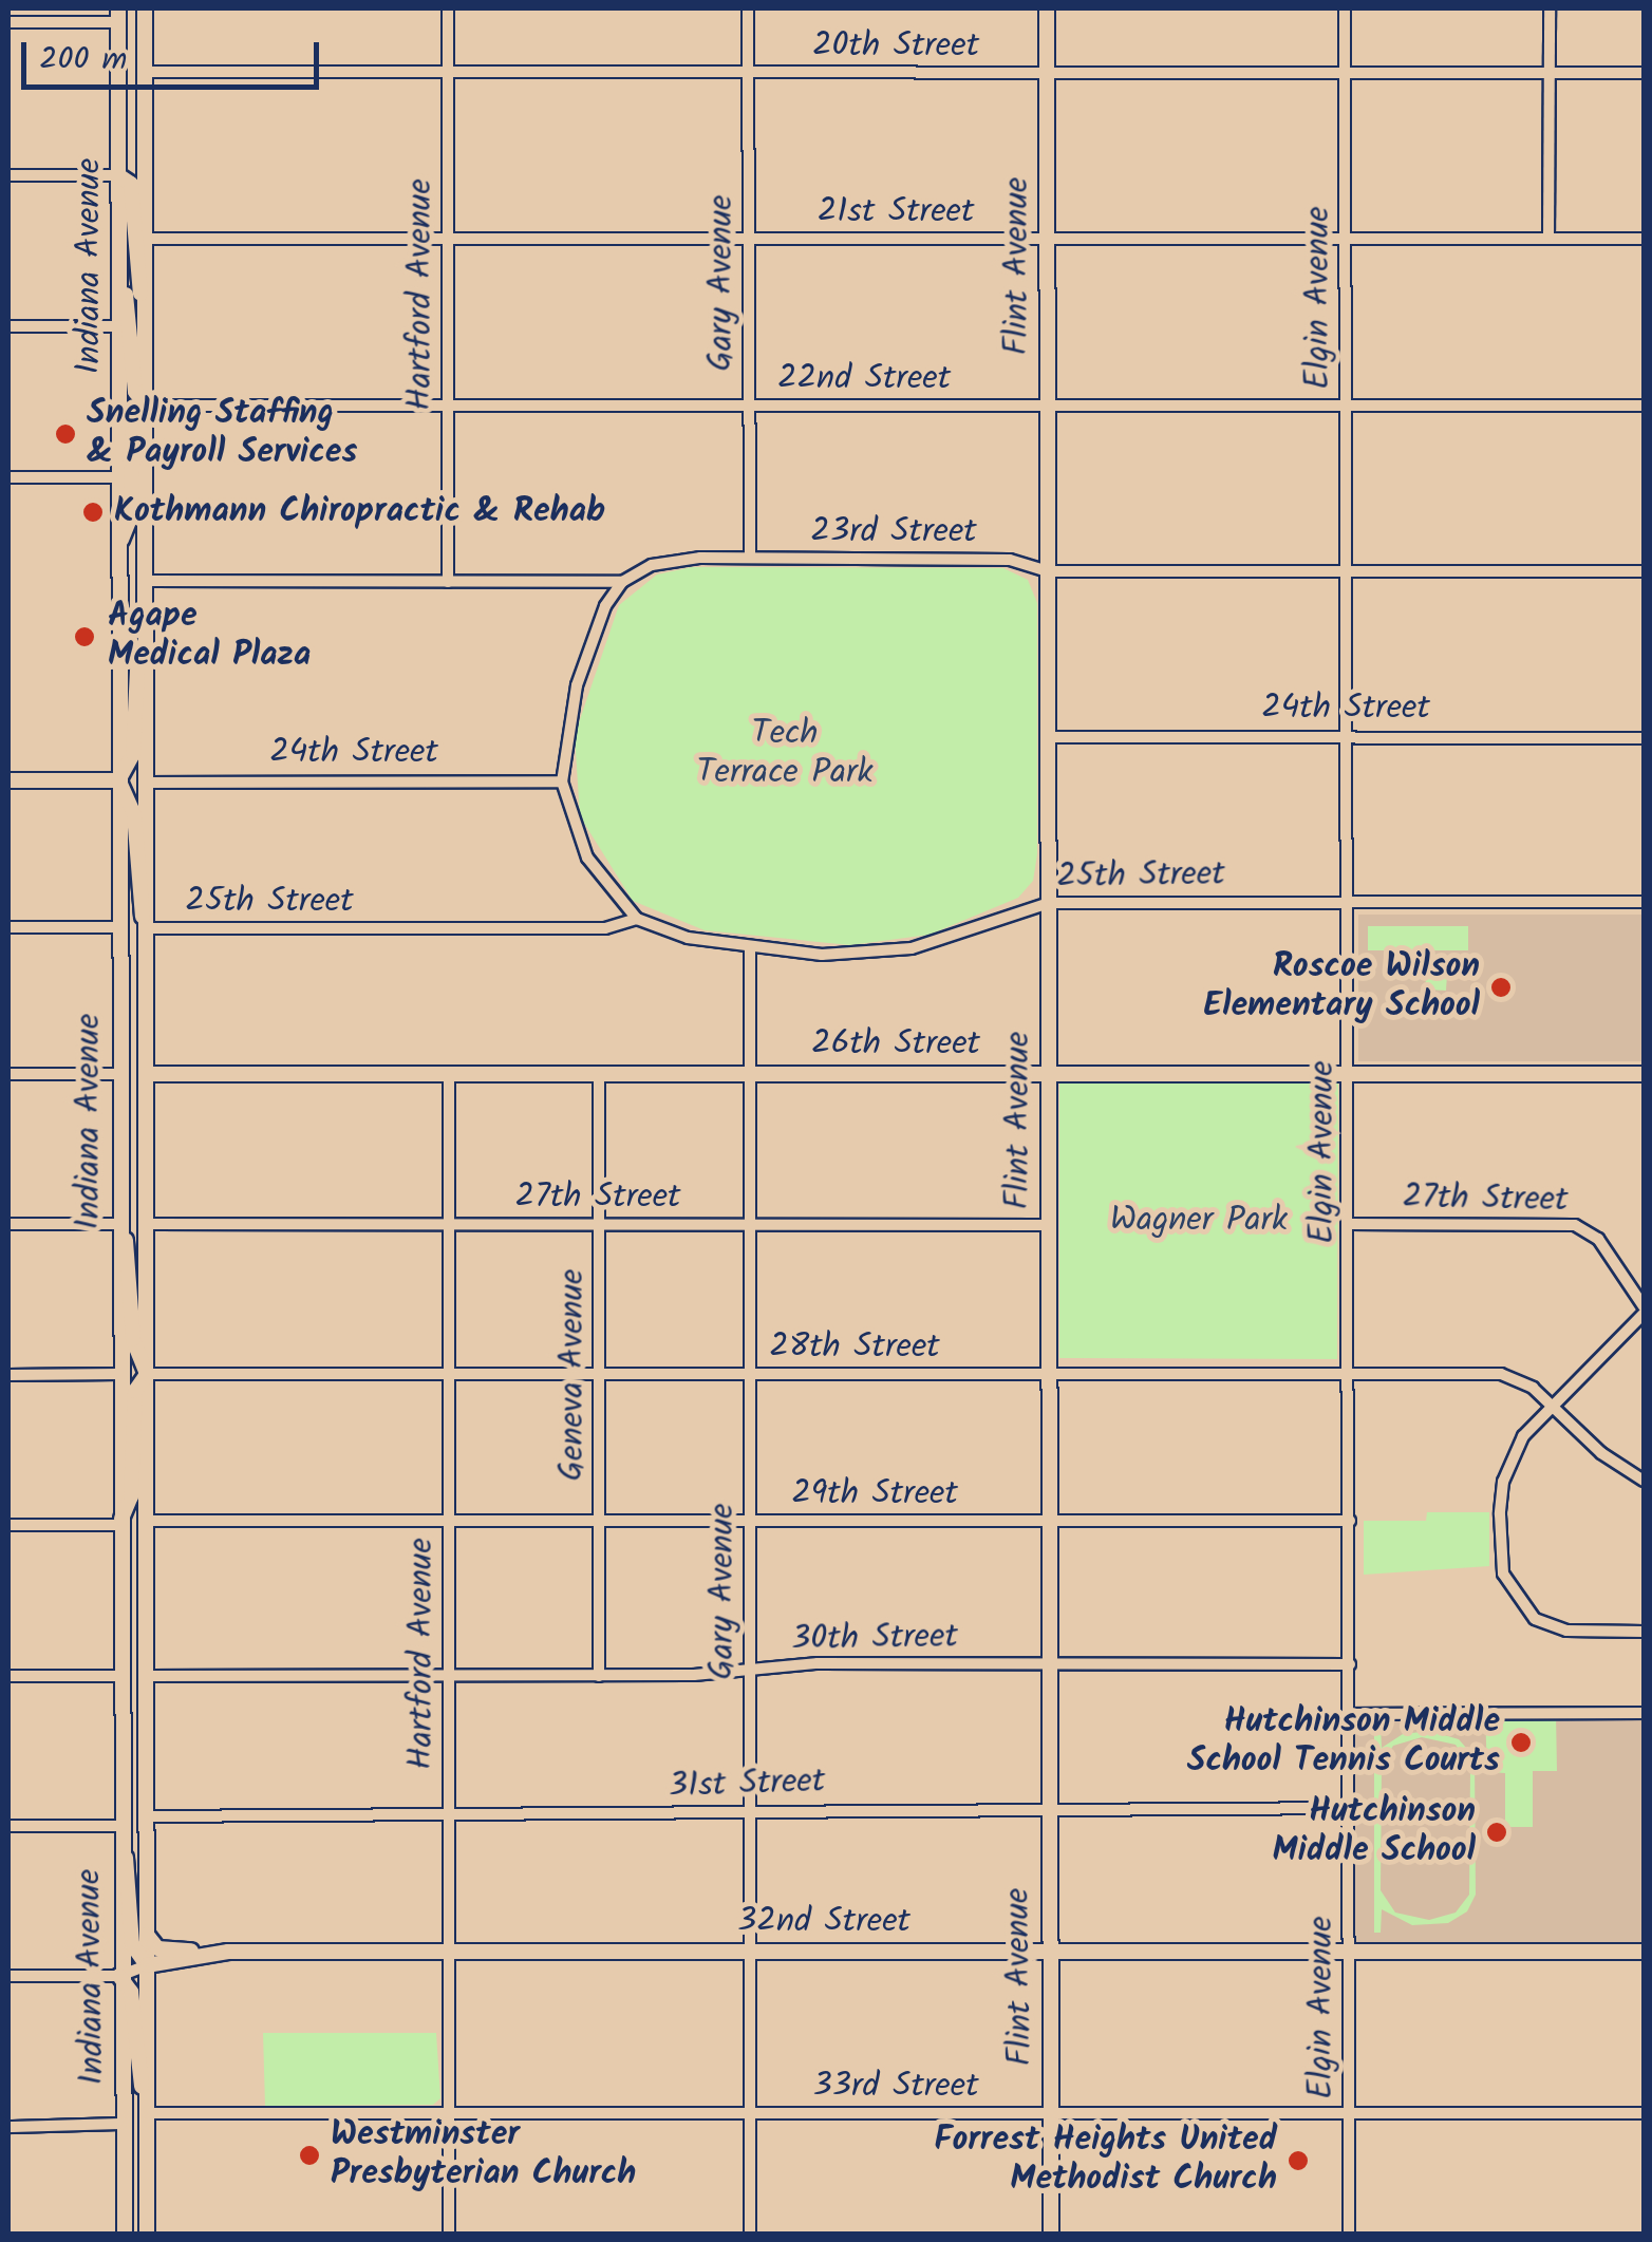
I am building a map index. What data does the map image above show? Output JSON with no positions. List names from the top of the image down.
{
  "streets": {
    "main road": [
      "Indiana Avenue",
      "Flint Avenue",
      "26th Street",
      "32nd Street"
    ],
    "street": [
      "20th Street",
      "21st Street",
      "Gary Avenue",
      "Hartford Avenue",
      "Elgin Avenue",
      "22nd Street",
      "23rd Street",
      "24th Street",
      "25th Street",
      "27th Street",
      "28th Street",
      "Geneva Avenue",
      "29th Street",
      "30th Street",
      "31st Street",
      "33rd Street"
    ]
  },
  "crossings": [
    ["20th Street", "Indiana Avenue"],
    ["20th Street", "Flint Avenue"],
    ["20th Street", "Gary Avenue"],
    ["20th Street", "Hartford Avenue"],
    ["20th Street", "Elgin Avenue"],
    ["21st Street", "Indiana Avenue"],
    ["21st Street", "Flint Avenue"],
    ["21st Street", "Gary Avenue"],
    ["21st Street", "Hartford Avenue"],
    ["21st Street", "Elgin Avenue"],
    ["Indiana Avenue", "22nd Street"],
    ["Indiana Avenue", "23rd Street"],
    ["Indiana Avenue", "24th Street"],
    ["Indiana Avenue", "25th Street"],
    ["Indiana Avenue", "26th Street"],
    ["Indiana Avenue", "27th Street"],
    ["Indiana Avenue", "28th Street"],
    ["Indiana Avenue", "29th Street"],
    ["Indiana Avenue", "30th Street"],
    ["Indiana Avenue", "31st Street"],
    ["Indiana Avenue", "32nd Street"],
    ["Indiana Avenue", "33rd Street"],
    ["Flint Avenue", "22nd Street"],
    ["Flint Avenue", "23rd Street"],
    ["Flint Avenue", "24th Street"],
    ["Flint Avenue", "25th Street"],
    ["Flint Avenue", "26th Street"],
    ["Flint Avenue", "27th Street"],
    ["Flint Avenue", "28th Street"],
    ["Flint Avenue", "29th Street"],
    ["Flint Avenue", "30th Street"],
    ["Flint Avenue", "31st Street"],
    ["Flint Avenue", "32nd Street"],
    ["Flint Avenue", "33rd Street"],
    ["Gary Avenue", "22nd Street"],
    ["Gary Avenue", "23rd Street"],
    ["Gary Avenue", "25th Street"],
    ["Gary Avenue", "26th Street"],
    ["Gary Avenue", "27th Street"],
    ["Gary Avenue", "28th Street"],
    ["Gary Avenue", "29th Street"],
    ["Gary Avenue", "30th Street"],
    ["Gary Avenue", "31st Street"],
    ["Gary Avenue", "32nd Street"],
    ["Gary Avenue", "33rd Street"],
    ["Hartford Avenue", "22nd Street"],
    ["Hartford Avenue", "23rd Street"],
    ["Hartford Avenue", "26th Street"],
    ["Hartford Avenue", "27th Street"],
    ["Hartford Avenue", "28th Street"],
    ["Hartford Avenue", "29th Street"],
    ["Hartford Avenue", "30th Street"],
    ["Hartford Avenue", "31st Street"],
    ["Hartford Avenue", "32nd Street"],
    ["Hartford Avenue", "33rd Street"],
    ["Elgin Avenue", "22nd Street"],
    ["Elgin Avenue", "23rd Street"],
    ["Elgin Avenue", "24th Street"],
    ["Elgin Avenue", "25th Street"],
    ["Elgin Avenue", "26th Street"],
    ["Elgin Avenue", "27th Street"],
    ["Elgin Avenue", "28th Street"],
    ["Elgin Avenue", "29th Street"],
    ["Elgin Avenue", "30th Street"],
    ["Elgin Avenue", "31st Street"],
    ["Elgin Avenue", "32nd Street"],
    ["Elgin Avenue", "33rd Street"],
    ["26th Street", "Geneva Avenue"],
    ["27th Street", "Geneva Avenue"],
    ["28th Street", "Geneva Avenue"],
    ["Geneva Avenue", "29th Street"],
    ["Geneva Avenue", "30th Street"]
  ],
  "parks": ["Tech Terrace Park", "Wagner Park"],
  "places": [
    "Snelling Staffing & Payroll Services",
    "Kothmann Chiropractic & Rehab",
    "Agape Medical Plaza",
    "Roscoe Wilson Elementary School",
    "Hutchinson Middle School Tennis Courts",
    "Hutchinson Middle School",
    "Westminster Presbyterian Church",
    "Forrest Heights United Methodist Church"
  ],
  "scale_bar": "200 m"
}
